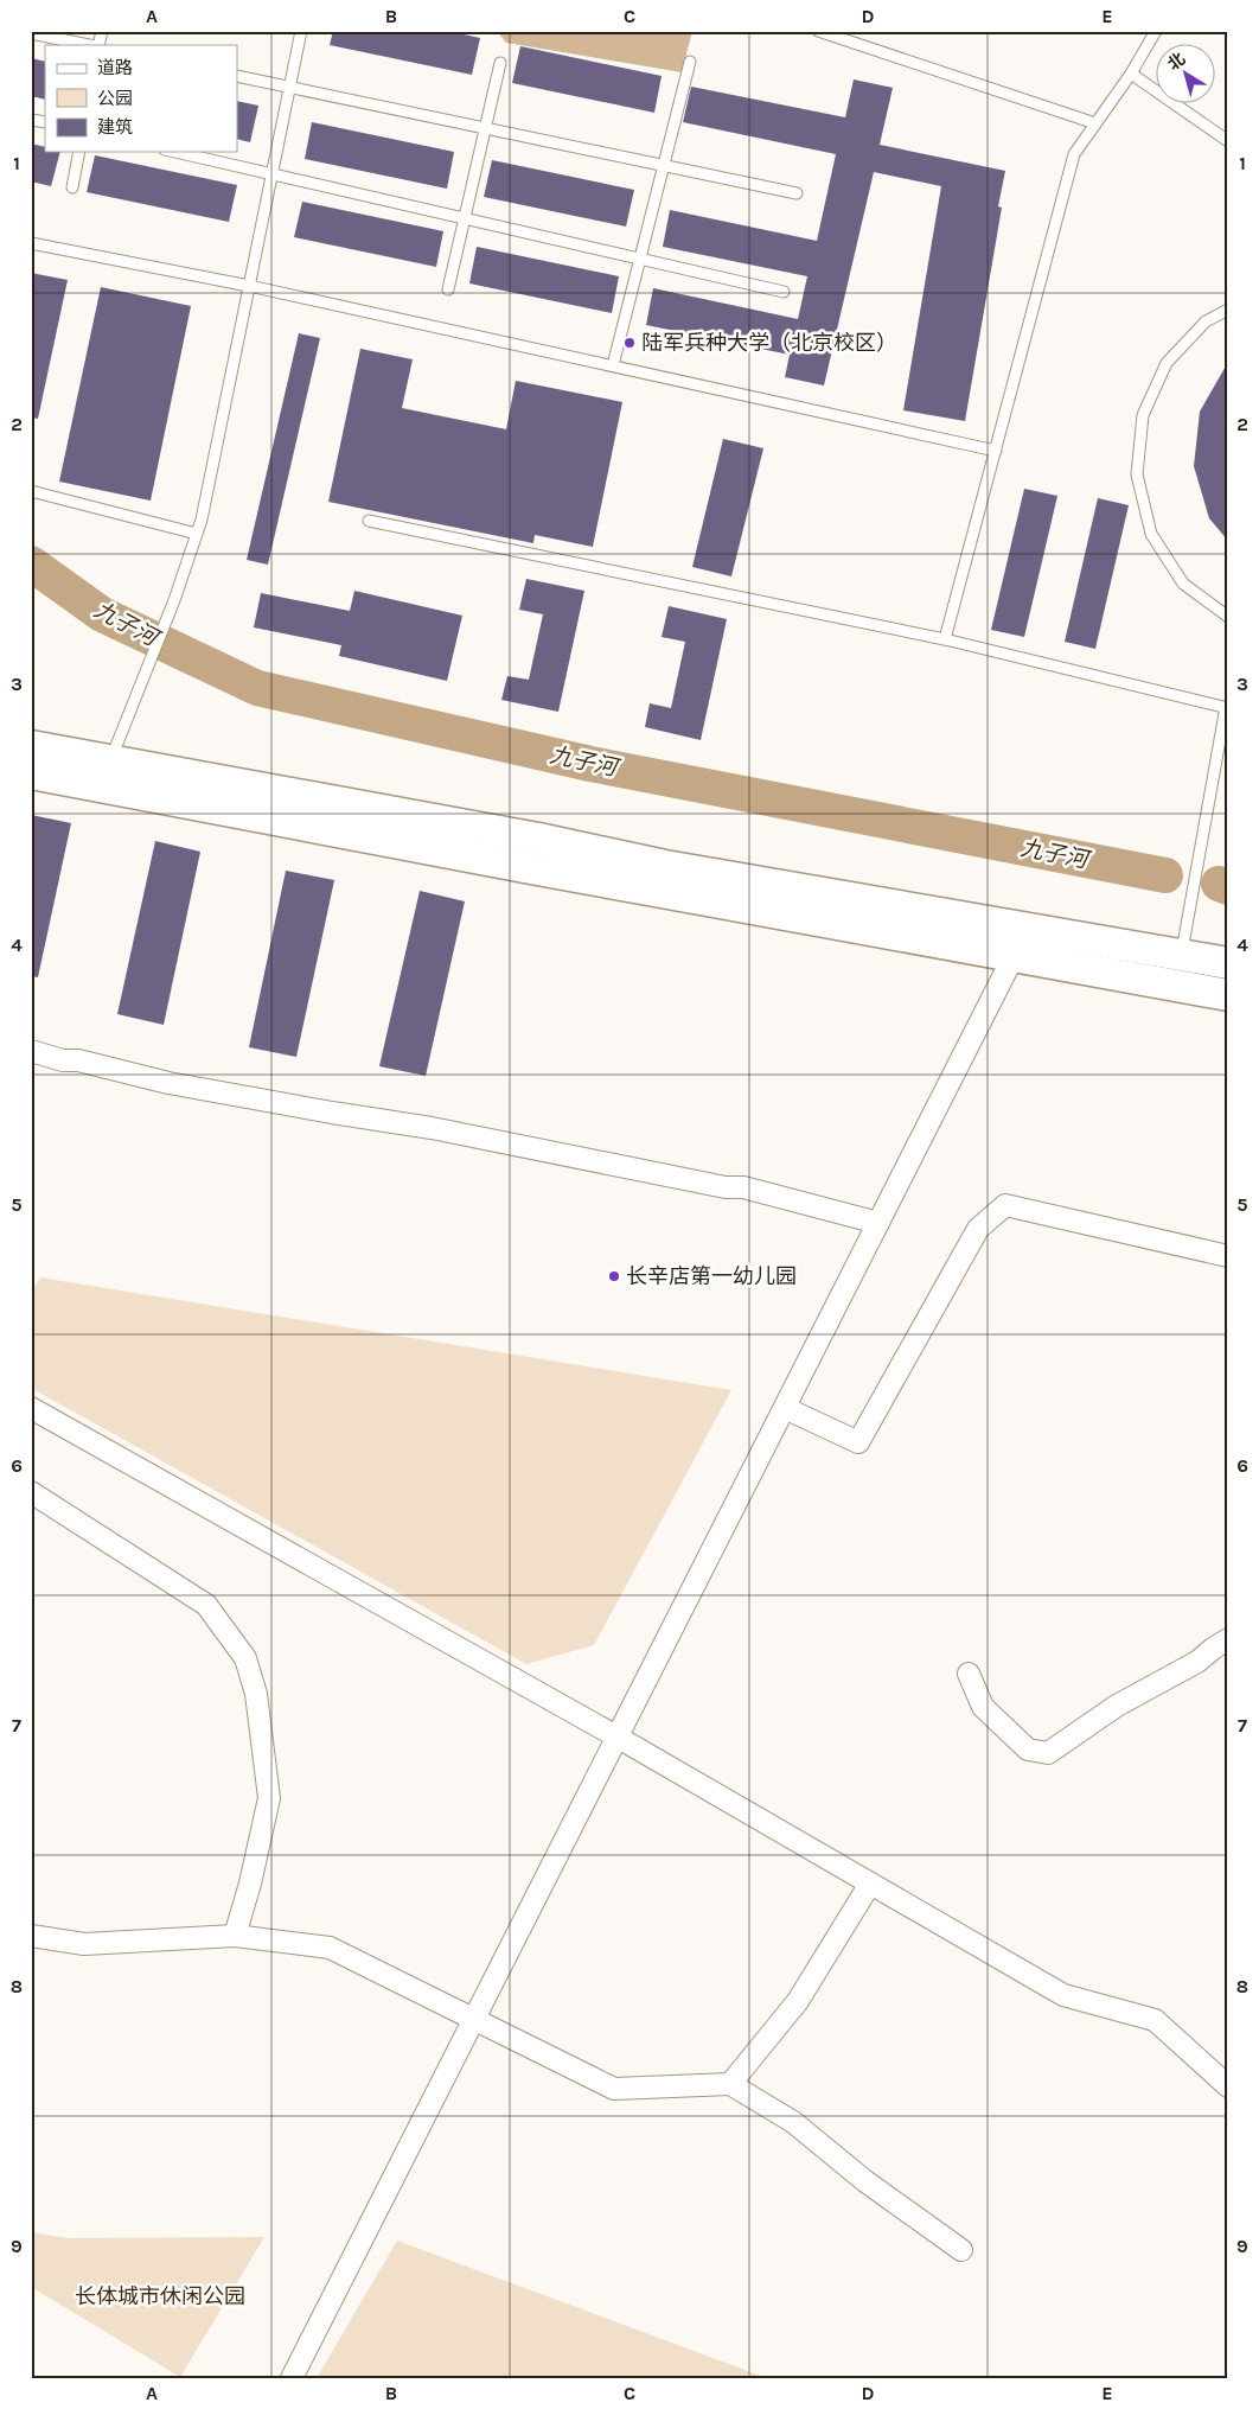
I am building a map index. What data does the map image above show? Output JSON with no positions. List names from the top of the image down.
{
  "water": ["九子河"],
  "parks": ["长体城市休闲公园"],
  "places": ["陆军兵种大学（北京校区）", "长辛店第一幼儿园"],
  "legend": ["道路", "公园", "建筑"],
  "north": "top left",
  "grid": {
    "columns": [
      "A",
      "B",
      "C",
      "D",
      "E"
    ],
    "rows": [
      "1",
      "2",
      "3",
      "4",
      "5",
      "6",
      "7",
      "8",
      "9"
    ]
  }
}
